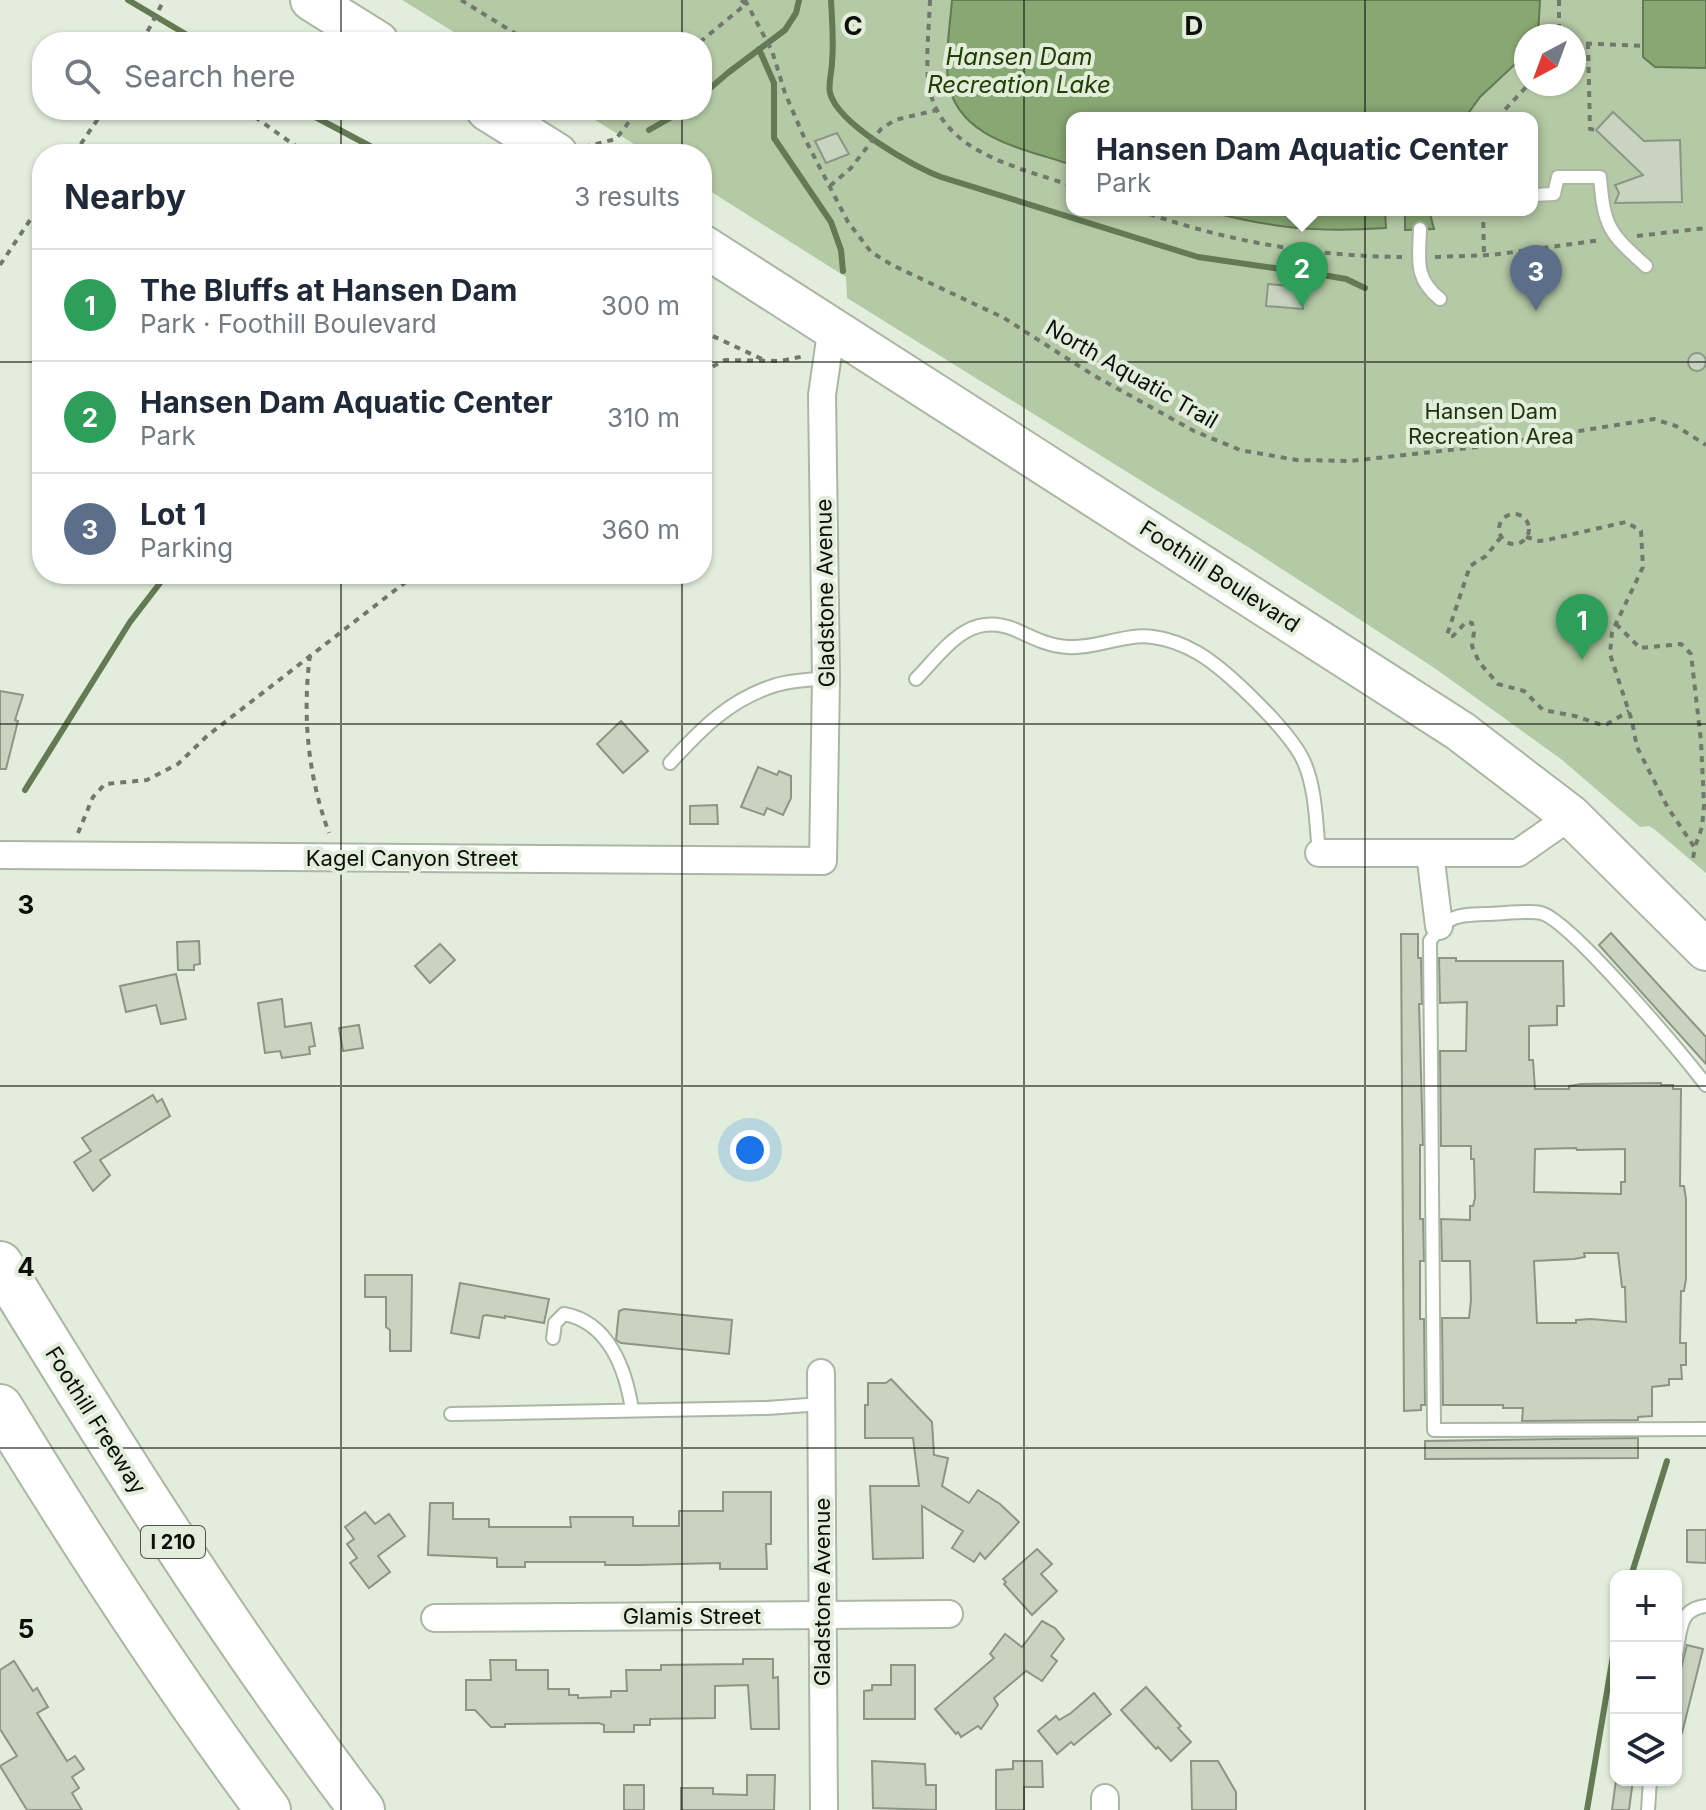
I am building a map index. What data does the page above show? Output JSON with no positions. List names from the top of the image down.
{
  "streets": {
    "highway": ["Foothill Freeway", "I 210"],
    "main road": ["Foothill Boulevard"],
    "street": ["Gladstone Avenue", "Kagel Canyon Street", "Glamis Street"],
    "path": ["North Aquatic Trail"]
  },
  "crossings": [
    ["Foothill Boulevard", "Gladstone Avenue"],
    ["Gladstone Avenue", "Kagel Canyon Street"],
    ["Gladstone Avenue", "Glamis Street"]
  ],
  "water": ["Hansen Dam Recreation Lake"],
  "parks": ["Hansen Dam Recreation Area"],
  "north": "bottom left",
  "page": {
    "search": "Search here",
    "popup": ["Hansen Dam Aquatic Center", "Park"],
    "heading": ["Nearby", "3 results"],
    "pins": ["2", "3", "1"],
    "list": [
      {
        "mark": "1",
        "name": "The Bluffs at Hansen Dam",
        "note": "Park · Foothill Boulevard",
        "value": "300 m"
      },
      {
        "mark": "2",
        "name": "Hansen Dam Aquatic Center",
        "note": "Park",
        "value": "310 m"
      },
      {
        "mark": "3",
        "name": "Lot 1",
        "note": "Parking",
        "value": "360 m"
      }
    ],
    "map_buttons": ["+", "−"]
  },
  "grid": {
    "columns": ["C", "D"],
    "rows": ["3", "4", "5"]
  }
}
